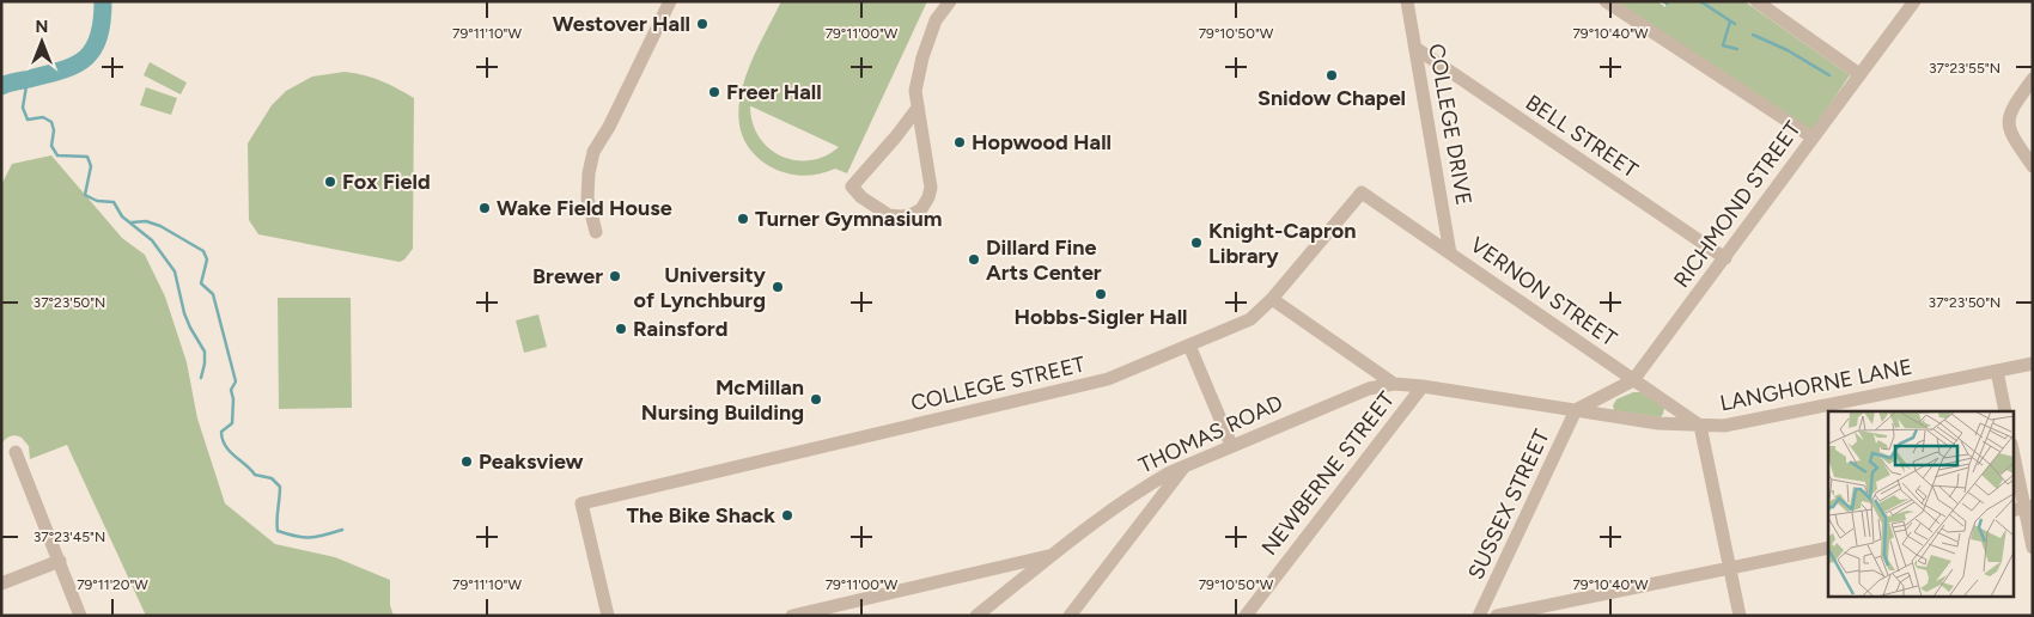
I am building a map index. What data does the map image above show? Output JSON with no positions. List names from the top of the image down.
{
  "streets": {
    "street": [
      "COLLEGE DRIVE",
      "BELL STREET",
      "RICHMOND STREET",
      "VERNON STREET",
      "COLLEGE STREET",
      "LANGHORNE LANE",
      "THOMAS ROAD",
      "NEWBERNE STREET",
      "SUSSEX STREET"
    ]
  },
  "crossings": [
    ["COLLEGE DRIVE", "BELL STREET"],
    ["COLLEGE DRIVE", "VERNON STREET"],
    ["BELL STREET", "RICHMOND STREET"],
    ["RICHMOND STREET", "VERNON STREET"],
    ["RICHMOND STREET", "LANGHORNE LANE"],
    ["RICHMOND STREET", "SUSSEX STREET"],
    ["VERNON STREET", "COLLEGE STREET"],
    ["VERNON STREET", "LANGHORNE LANE"],
    ["LANGHORNE LANE", "THOMAS ROAD"],
    ["LANGHORNE LANE", "NEWBERNE STREET"],
    ["LANGHORNE LANE", "SUSSEX STREET"]
  ],
  "places": [
    "Westover Hall",
    "Snidow Chapel",
    "Freer Hall",
    "Hopwood Hall",
    "Fox Field",
    "Wake Field House",
    "Turner Gymnasium",
    "Knight-Capron Library",
    "Dillard Fine Arts Center",
    "Brewer",
    "University of Lynchburg",
    "Hobbs-Sigler Hall",
    "Rainsford",
    "McMillan Nursing Building",
    "Peaksview",
    "The Bike Shack"
  ],
  "north": "top",
  "coordinates": [
    "79°11'10\"W",
    "79°11'00\"W",
    "79°10'50\"W",
    "79°10'40\"W",
    "37°23'55\"N",
    "37°23'50\"N",
    "37°23'45\"N",
    "79°11'20\"W"
  ]
}
